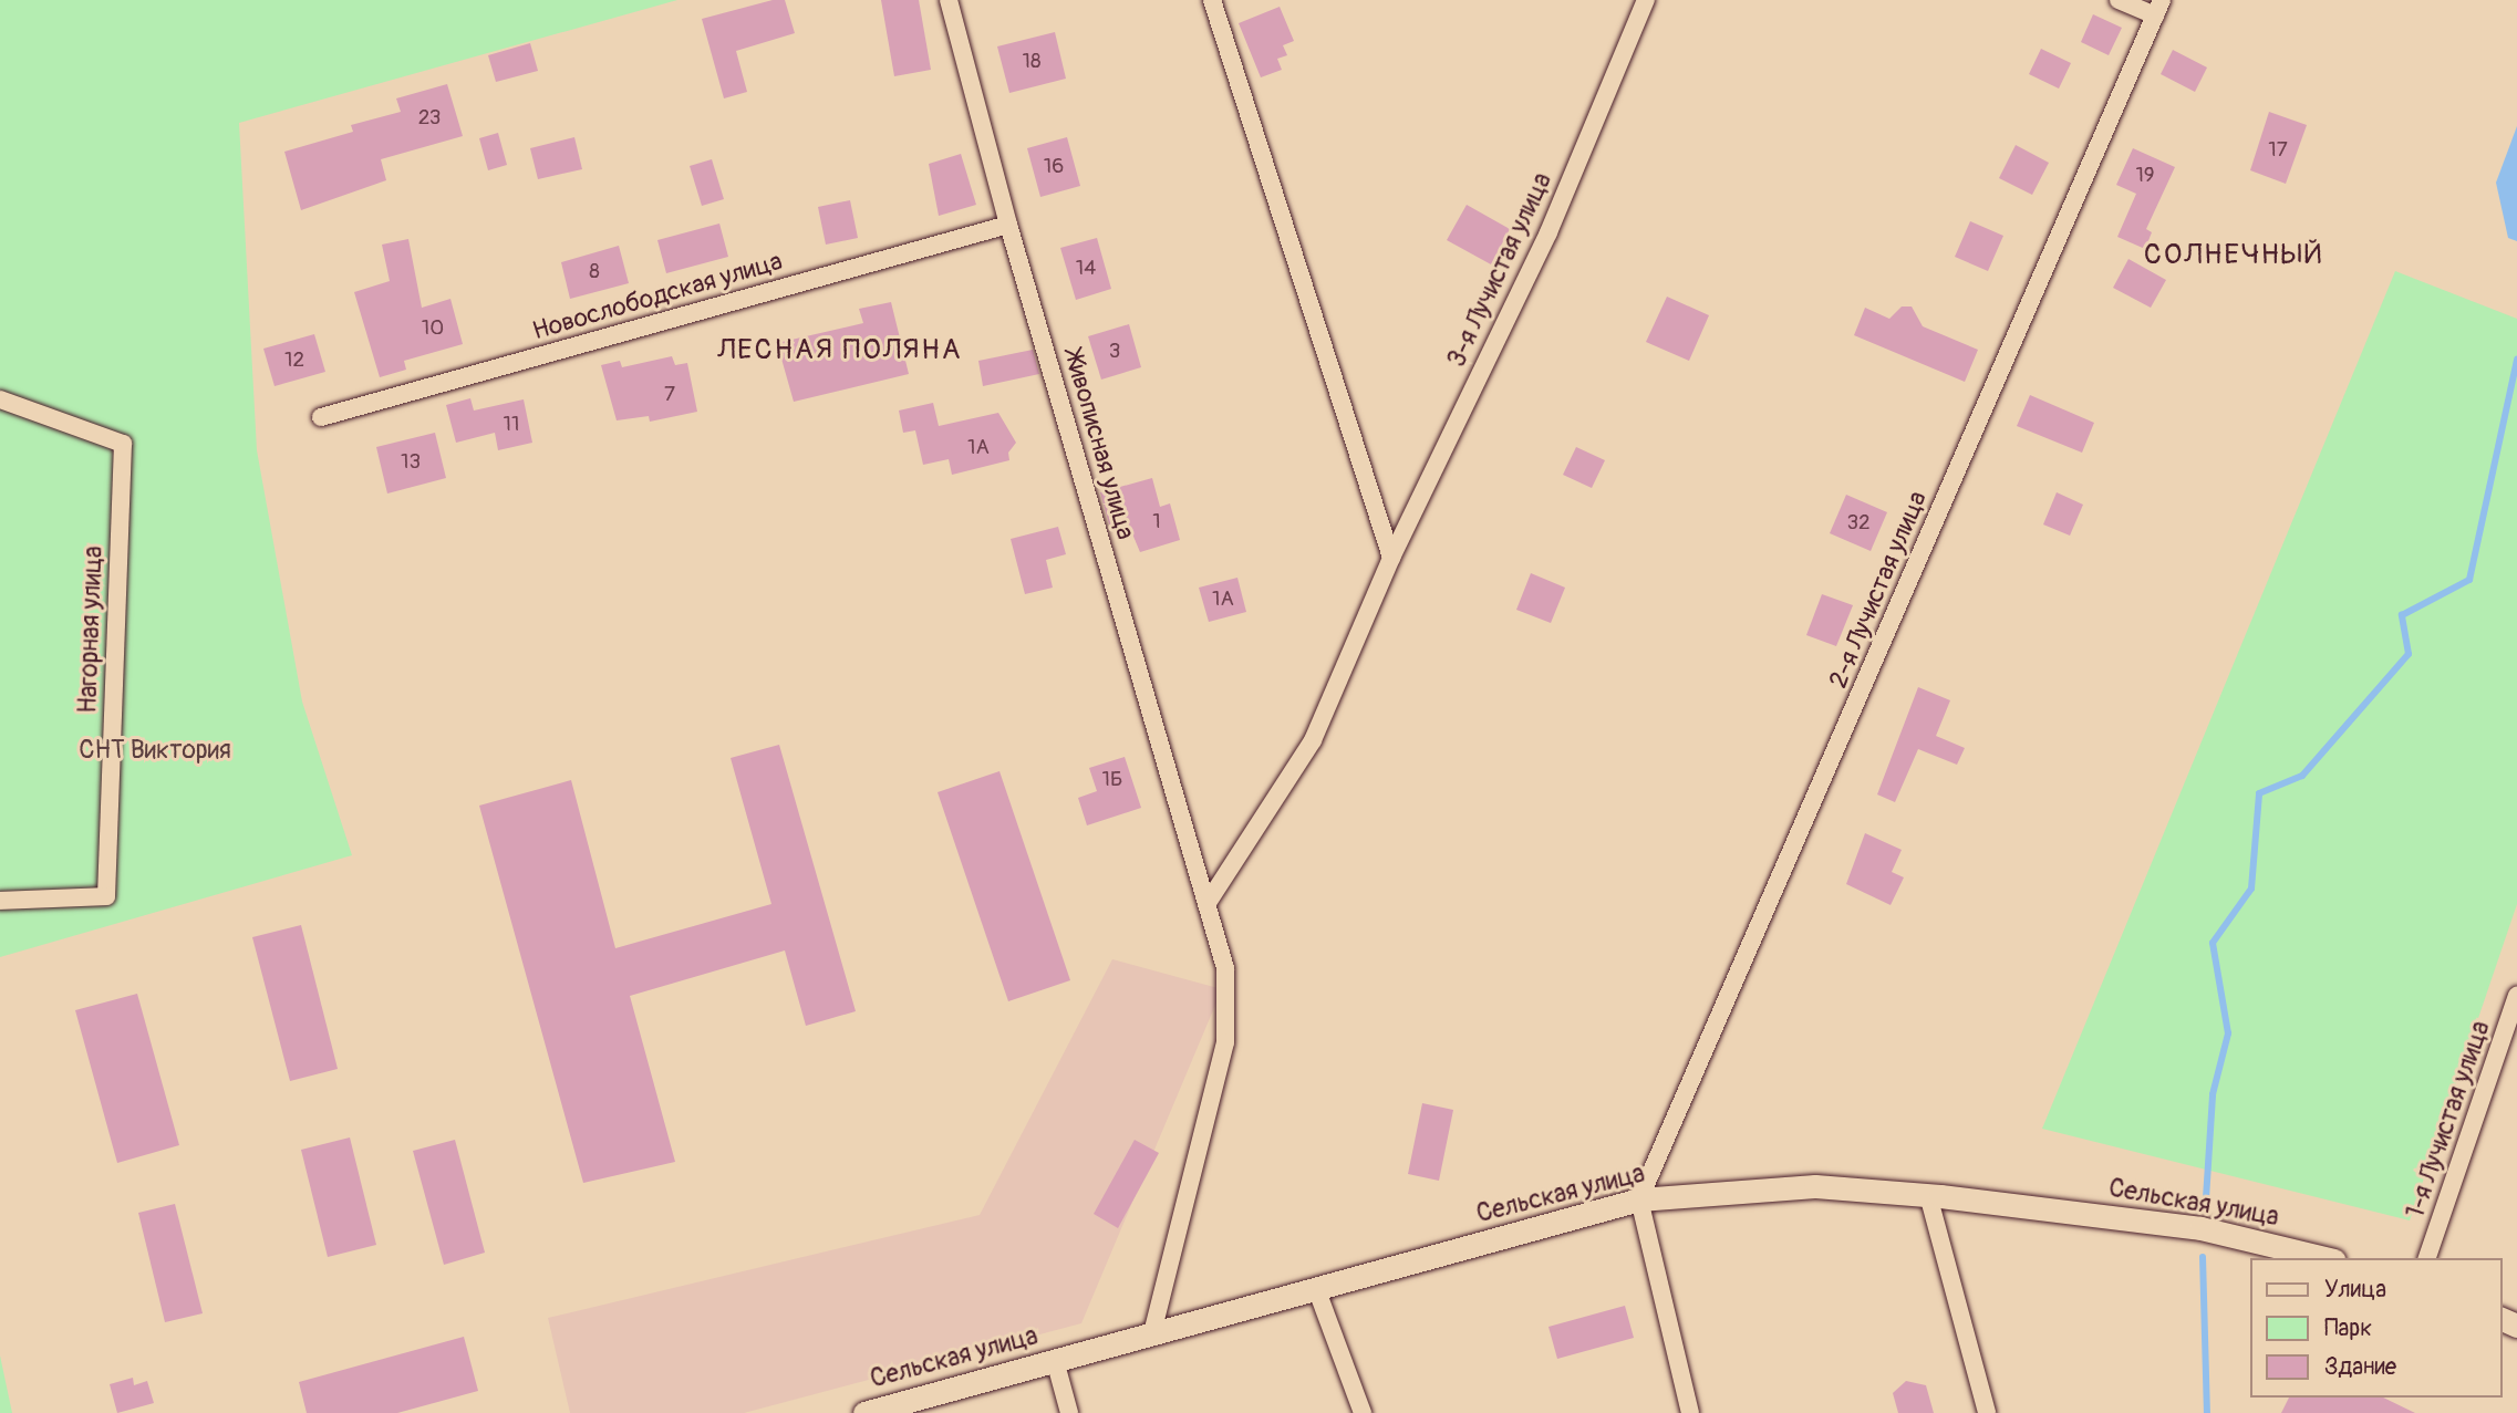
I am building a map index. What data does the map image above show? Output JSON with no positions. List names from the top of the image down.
{
  "streets": {
    "street": [
      "3-я Лучистая улица",
      "Новослободская улица",
      "Живописная улица",
      "2-я Лучистая улица",
      "Нагорная улица",
      "1-я Лучистая улица",
      "Сельская улица"
    ]
  },
  "crossings": [
    ["3-я Лучистая улица", "Живописная улица"],
    ["Новослободская улица", "Живописная улица"],
    ["Живописная улица", "Сельская улица"],
    ["2-я Лучистая улица", "Сельская улица"]
  ],
  "districts": ["СОЛНЕЧНЫЙ", "ЛЕСНАЯ ПОЛЯНА"],
  "parks": ["СНТ Виктория"],
  "house_numbers": [
    "18",
    "23",
    "17",
    "16",
    "19",
    "14",
    "8",
    "10",
    "3",
    "12",
    "7",
    "11",
    "1А",
    "13",
    "1",
    "32",
    "1А",
    "1Б"
  ],
  "legend": ["Улица", "Парк", "Здание"]
}
